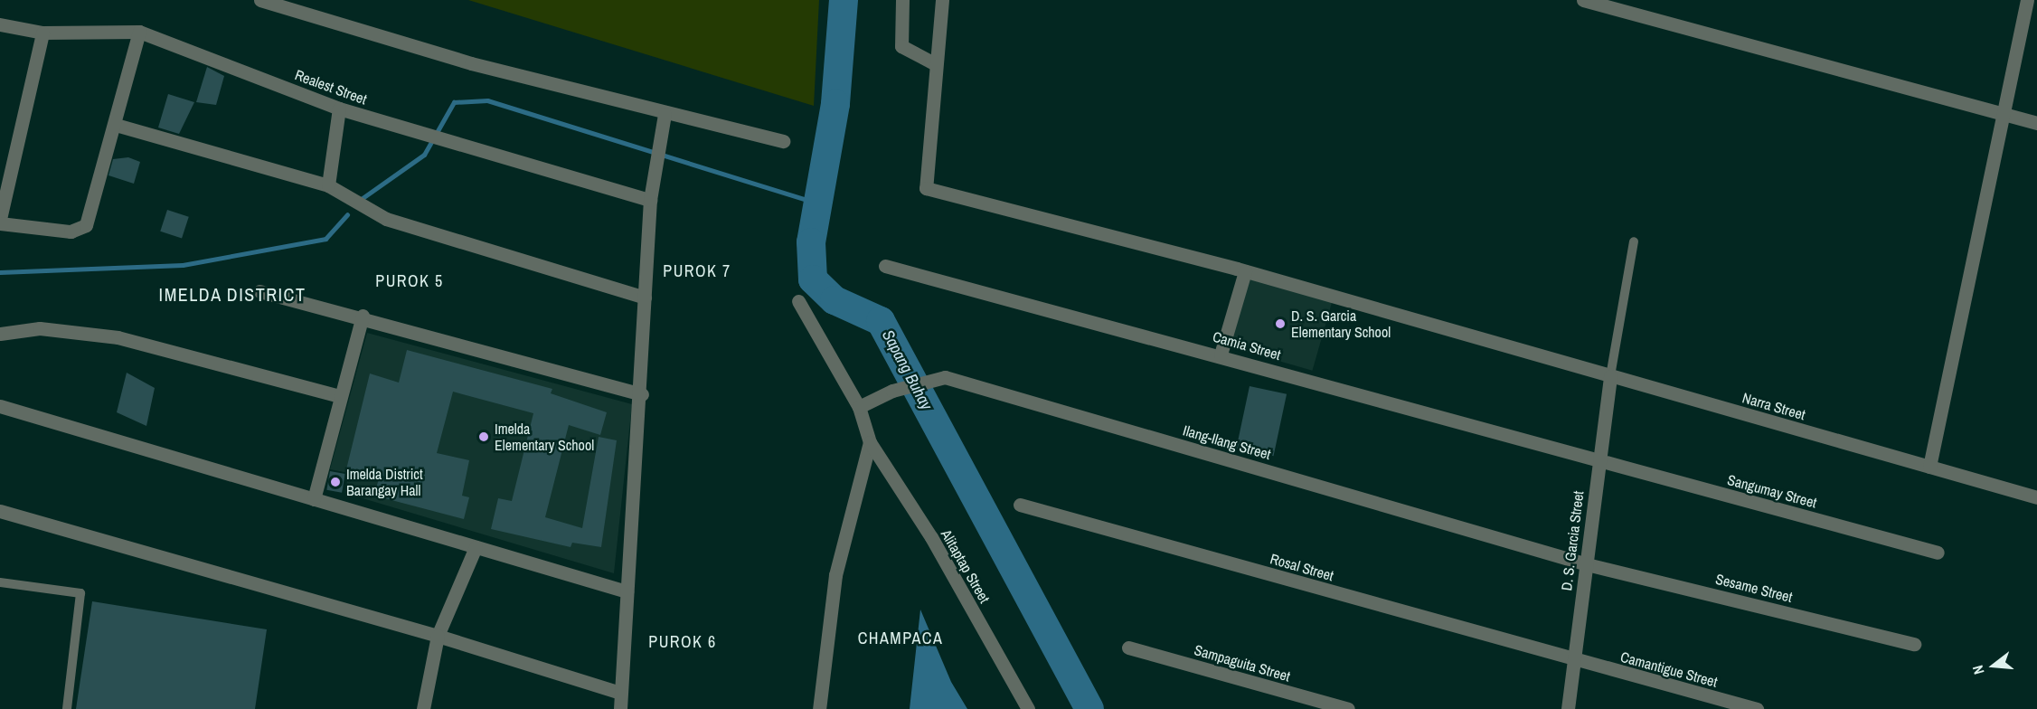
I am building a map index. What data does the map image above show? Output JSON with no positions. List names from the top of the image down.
{
  "streets": {
    "street": [
      "Realest Street",
      "Camia Street",
      "Narra Street",
      "Ilang-Ilang Street",
      "Sangumay Street",
      "D. S. Garcia Street",
      "Alitaptap Street",
      "Rosal Street",
      "Sesame Street",
      "Sampaguita Street",
      "Camantigue Street"
    ]
  },
  "crossings": [
    ["Camia Street", "Sangumay Street"],
    ["Camia Street", "D. S. Garcia Street"],
    ["Narra Street", "D. S. Garcia Street"],
    ["Ilang-Ilang Street", "D. S. Garcia Street"],
    ["Ilang-Ilang Street", "Alitaptap Street"],
    ["Ilang-Ilang Street", "Sesame Street"],
    ["Sangumay Street", "D. S. Garcia Street"],
    ["D. S. Garcia Street", "Rosal Street"],
    ["D. S. Garcia Street", "Sesame Street"],
    ["D. S. Garcia Street", "Camantigue Street"],
    ["Rosal Street", "Camantigue Street"]
  ],
  "districts": [
    "PUROK 7",
    "PUROK 5",
    "IMELDA DISTRICT",
    "CHAMPACA",
    "PUROK 6"
  ],
  "water": ["Sapang Buhay"],
  "places": ["D. S. Garcia Elementary School", "Imelda Elementary School", "Imelda District Barangay Hall"],
  "north": "left"
}
